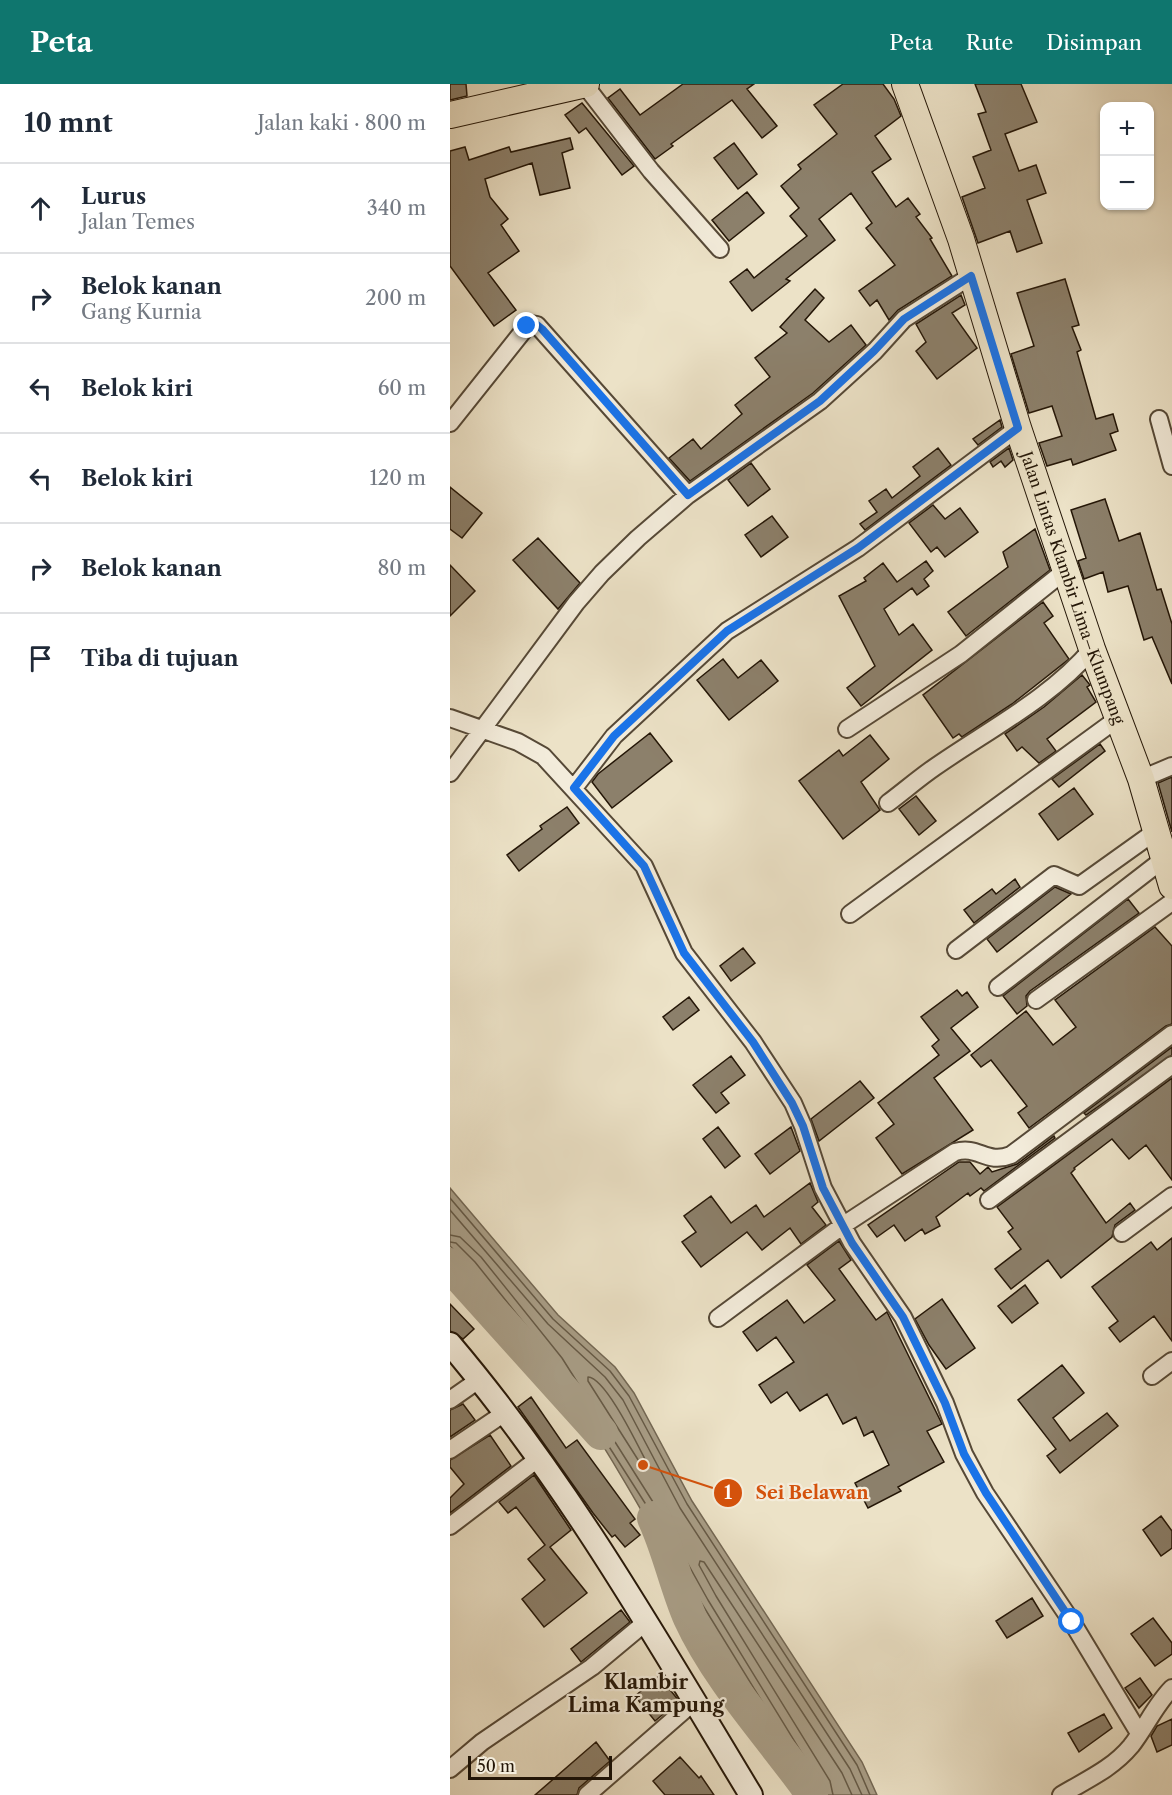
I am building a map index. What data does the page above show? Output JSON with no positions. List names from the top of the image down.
{
  "streets": {
    "main road": ["Jalan Lintas Klambir Lima–Klumpang"]
  },
  "districts": ["Klambir Lima Kampung"],
  "places": ["Sei Belawan"],
  "scale_bar": "50 m",
  "page": {
    "header": "Peta",
    "nav": ["Peta", "Rute", "Disimpan"],
    "heading": ["10 mnt", "Jalan kaki · 800 m"],
    "map_buttons": ["+", "−"],
    "list": [
      ["Lurus", "Jalan Temes", "340 m"],
      ["Belok kanan", "Gang Kurnia", "200 m"],
      ["Belok kiri", "60 m"],
      ["Belok kiri", "120 m"],
      ["Belok kanan", "80 m"],
      "Tiba di tujuan"
    ],
    "scale": "50 m"
  }
}
